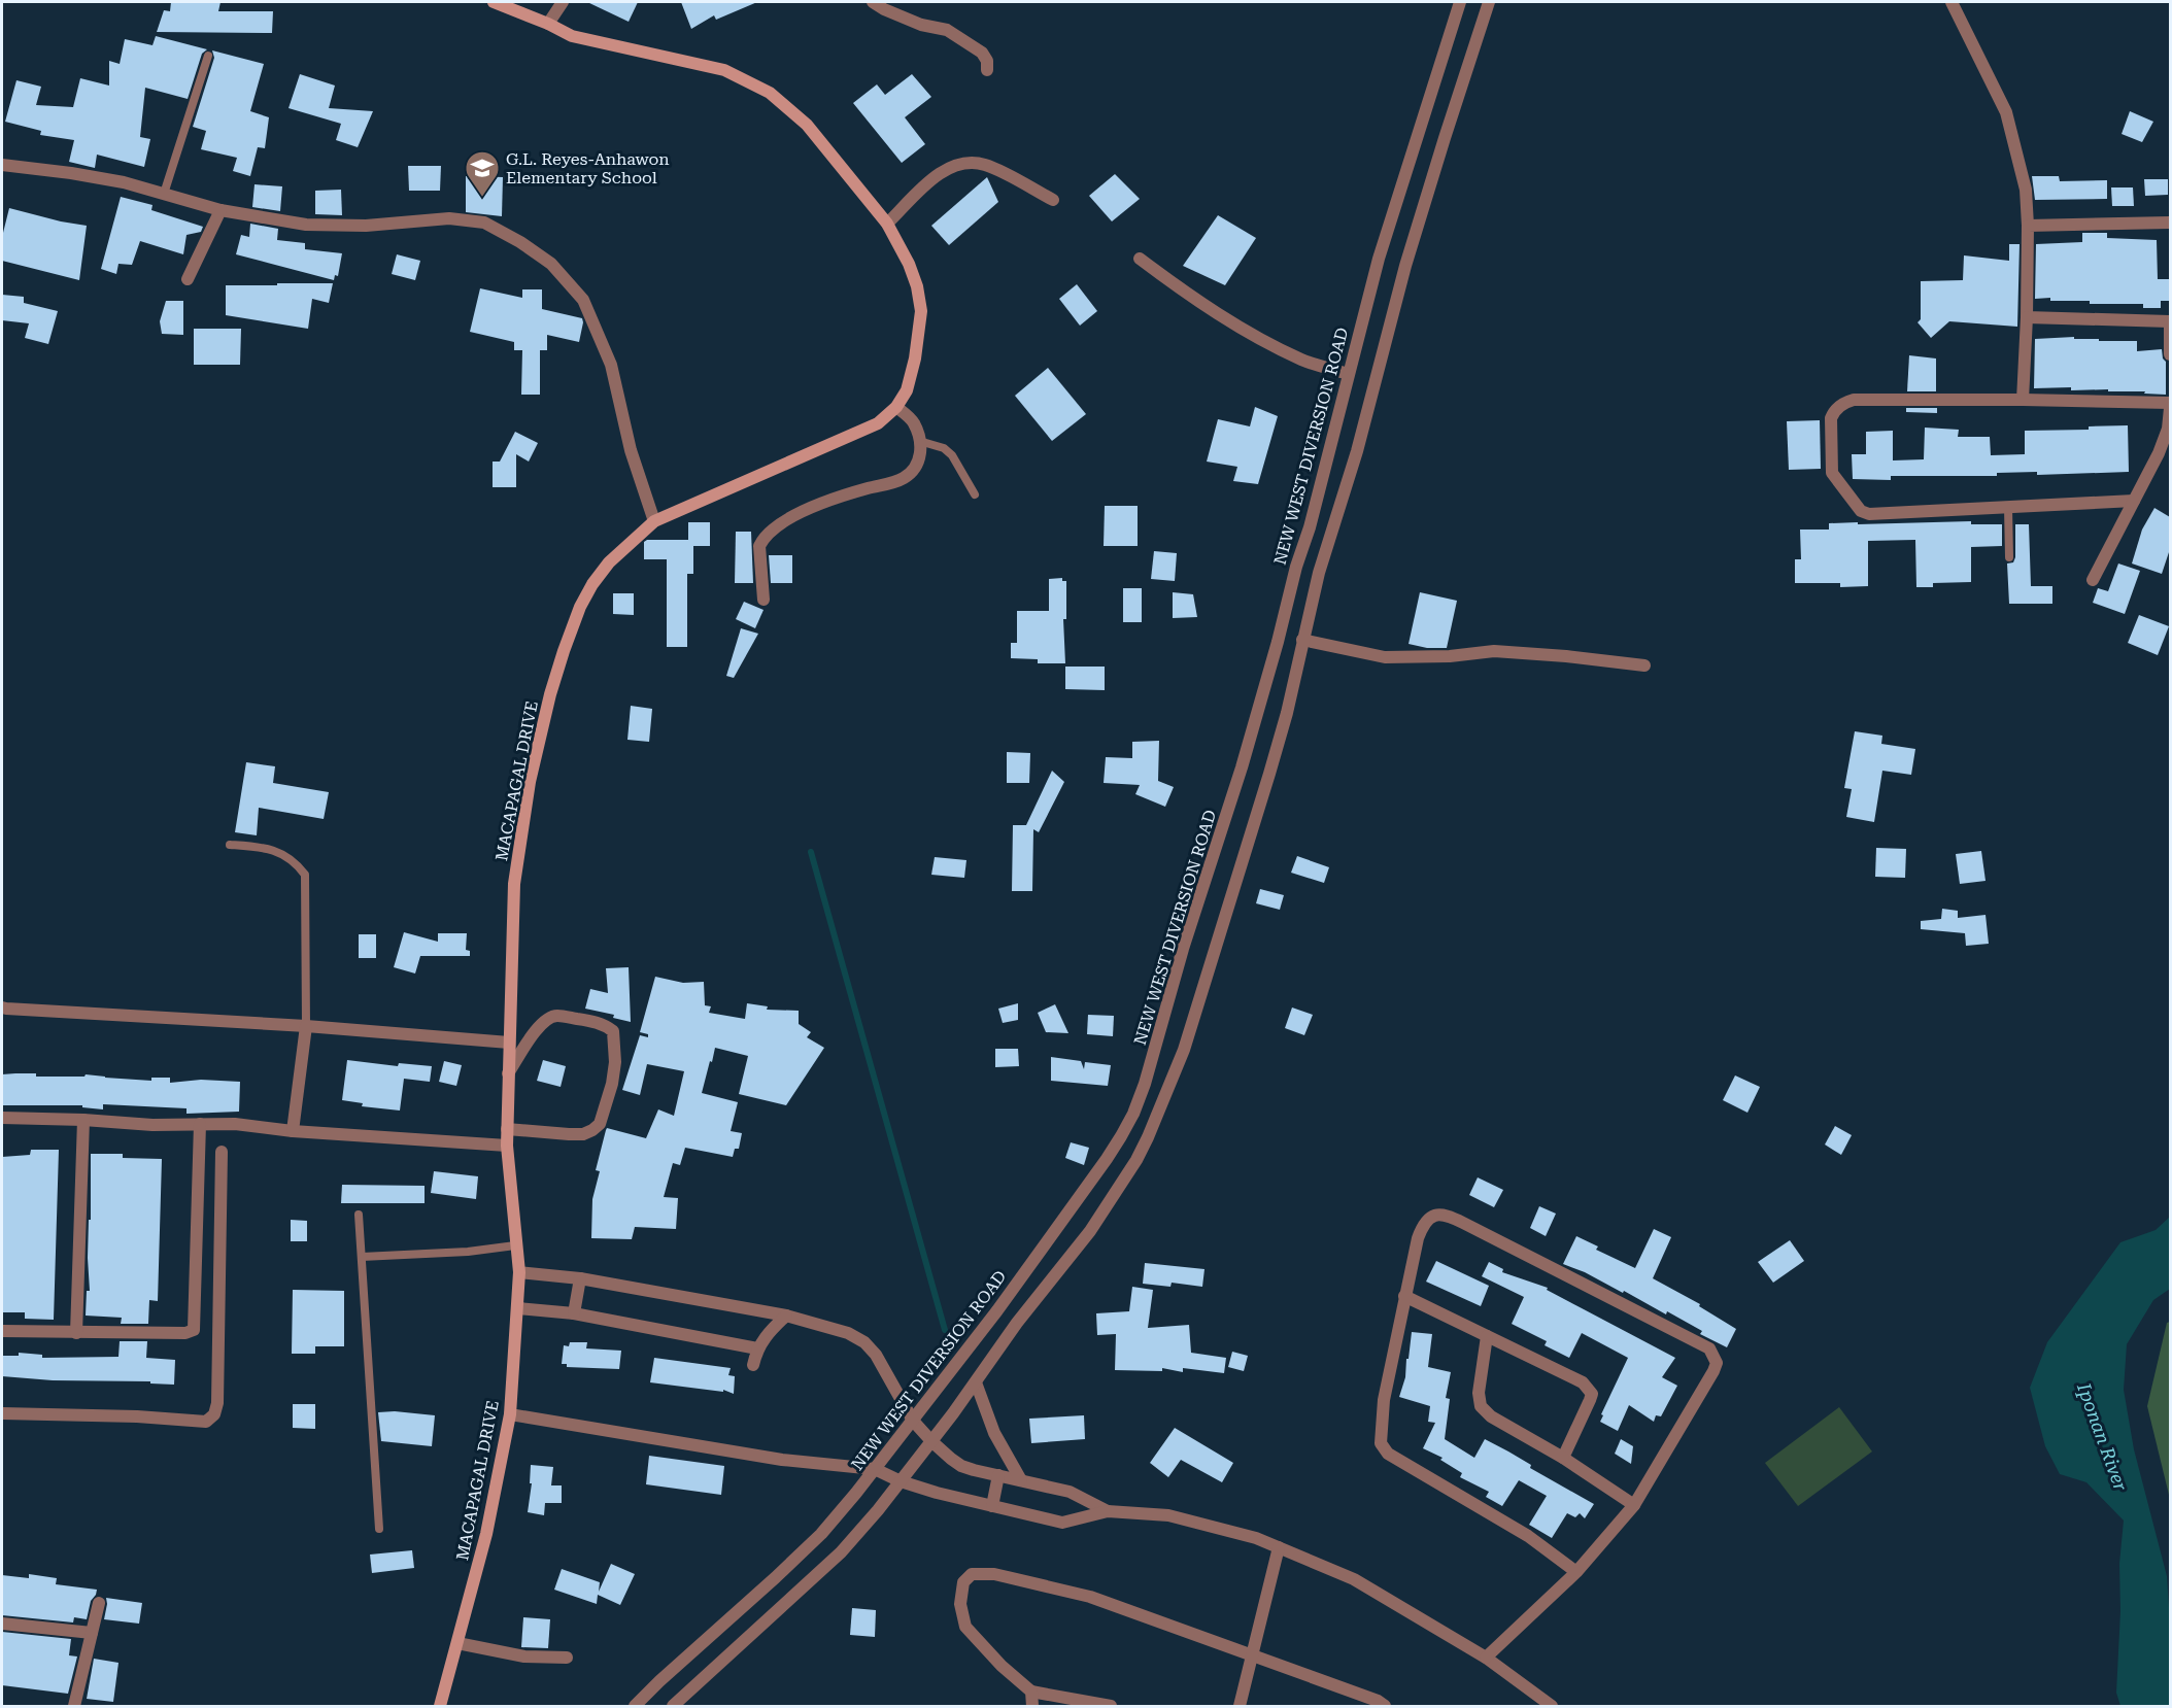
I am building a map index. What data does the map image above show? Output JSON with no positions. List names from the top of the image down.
{
  "streets": {
    "main road": ["MACAPAGAL DRIVE"],
    "street": ["NEW WEST DIVERSION ROAD"]
  },
  "water": ["Iponan River"],
  "places": {
    "school or university": ["G.L. Reyes-Anhawon Elementary School"]
  }
}
